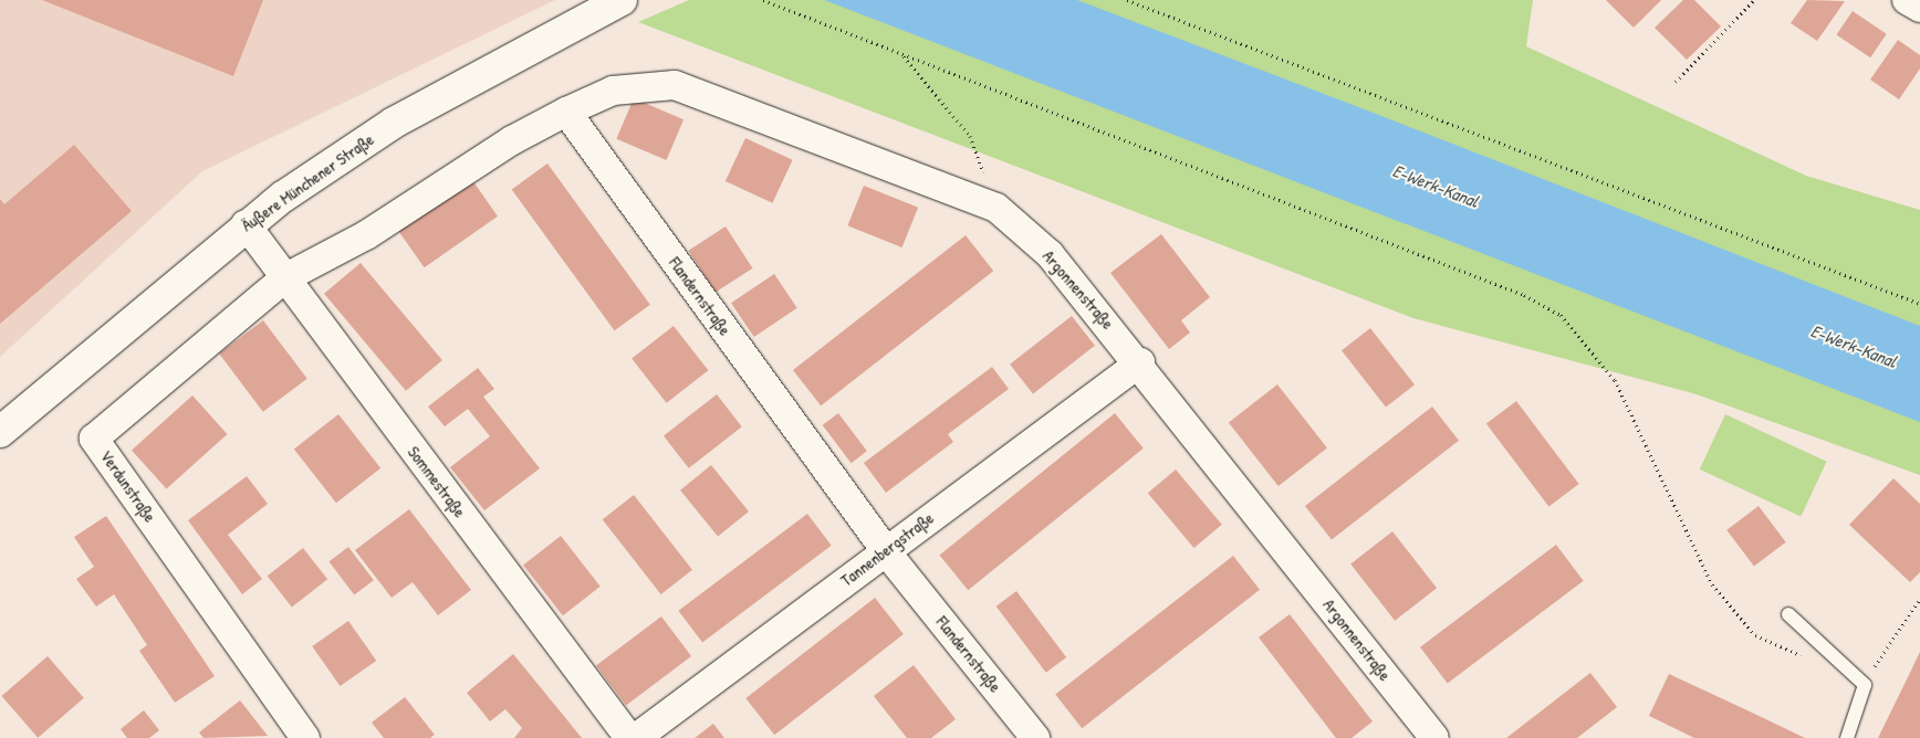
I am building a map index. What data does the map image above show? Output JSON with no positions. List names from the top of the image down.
{
  "streets": {
    "main road": ["Äußere Münchener Straße"],
    "street": [
      "Argonnenstraße",
      "Flandernstraße",
      "Sommestraße",
      "Verdunstraße",
      "Tannenbergstraße"
    ]
  },
  "crossings": [
    ["Äußere Münchener Straße", "Sommestraße"],
    ["Argonnenstraße", "Flandernstraße"],
    ["Argonnenstraße", "Tannenbergstraße"],
    ["Flandernstraße", "Tannenbergstraße"],
    ["Sommestraße", "Verdunstraße"]
  ],
  "water": ["E-Werk-Kanal"]
}
